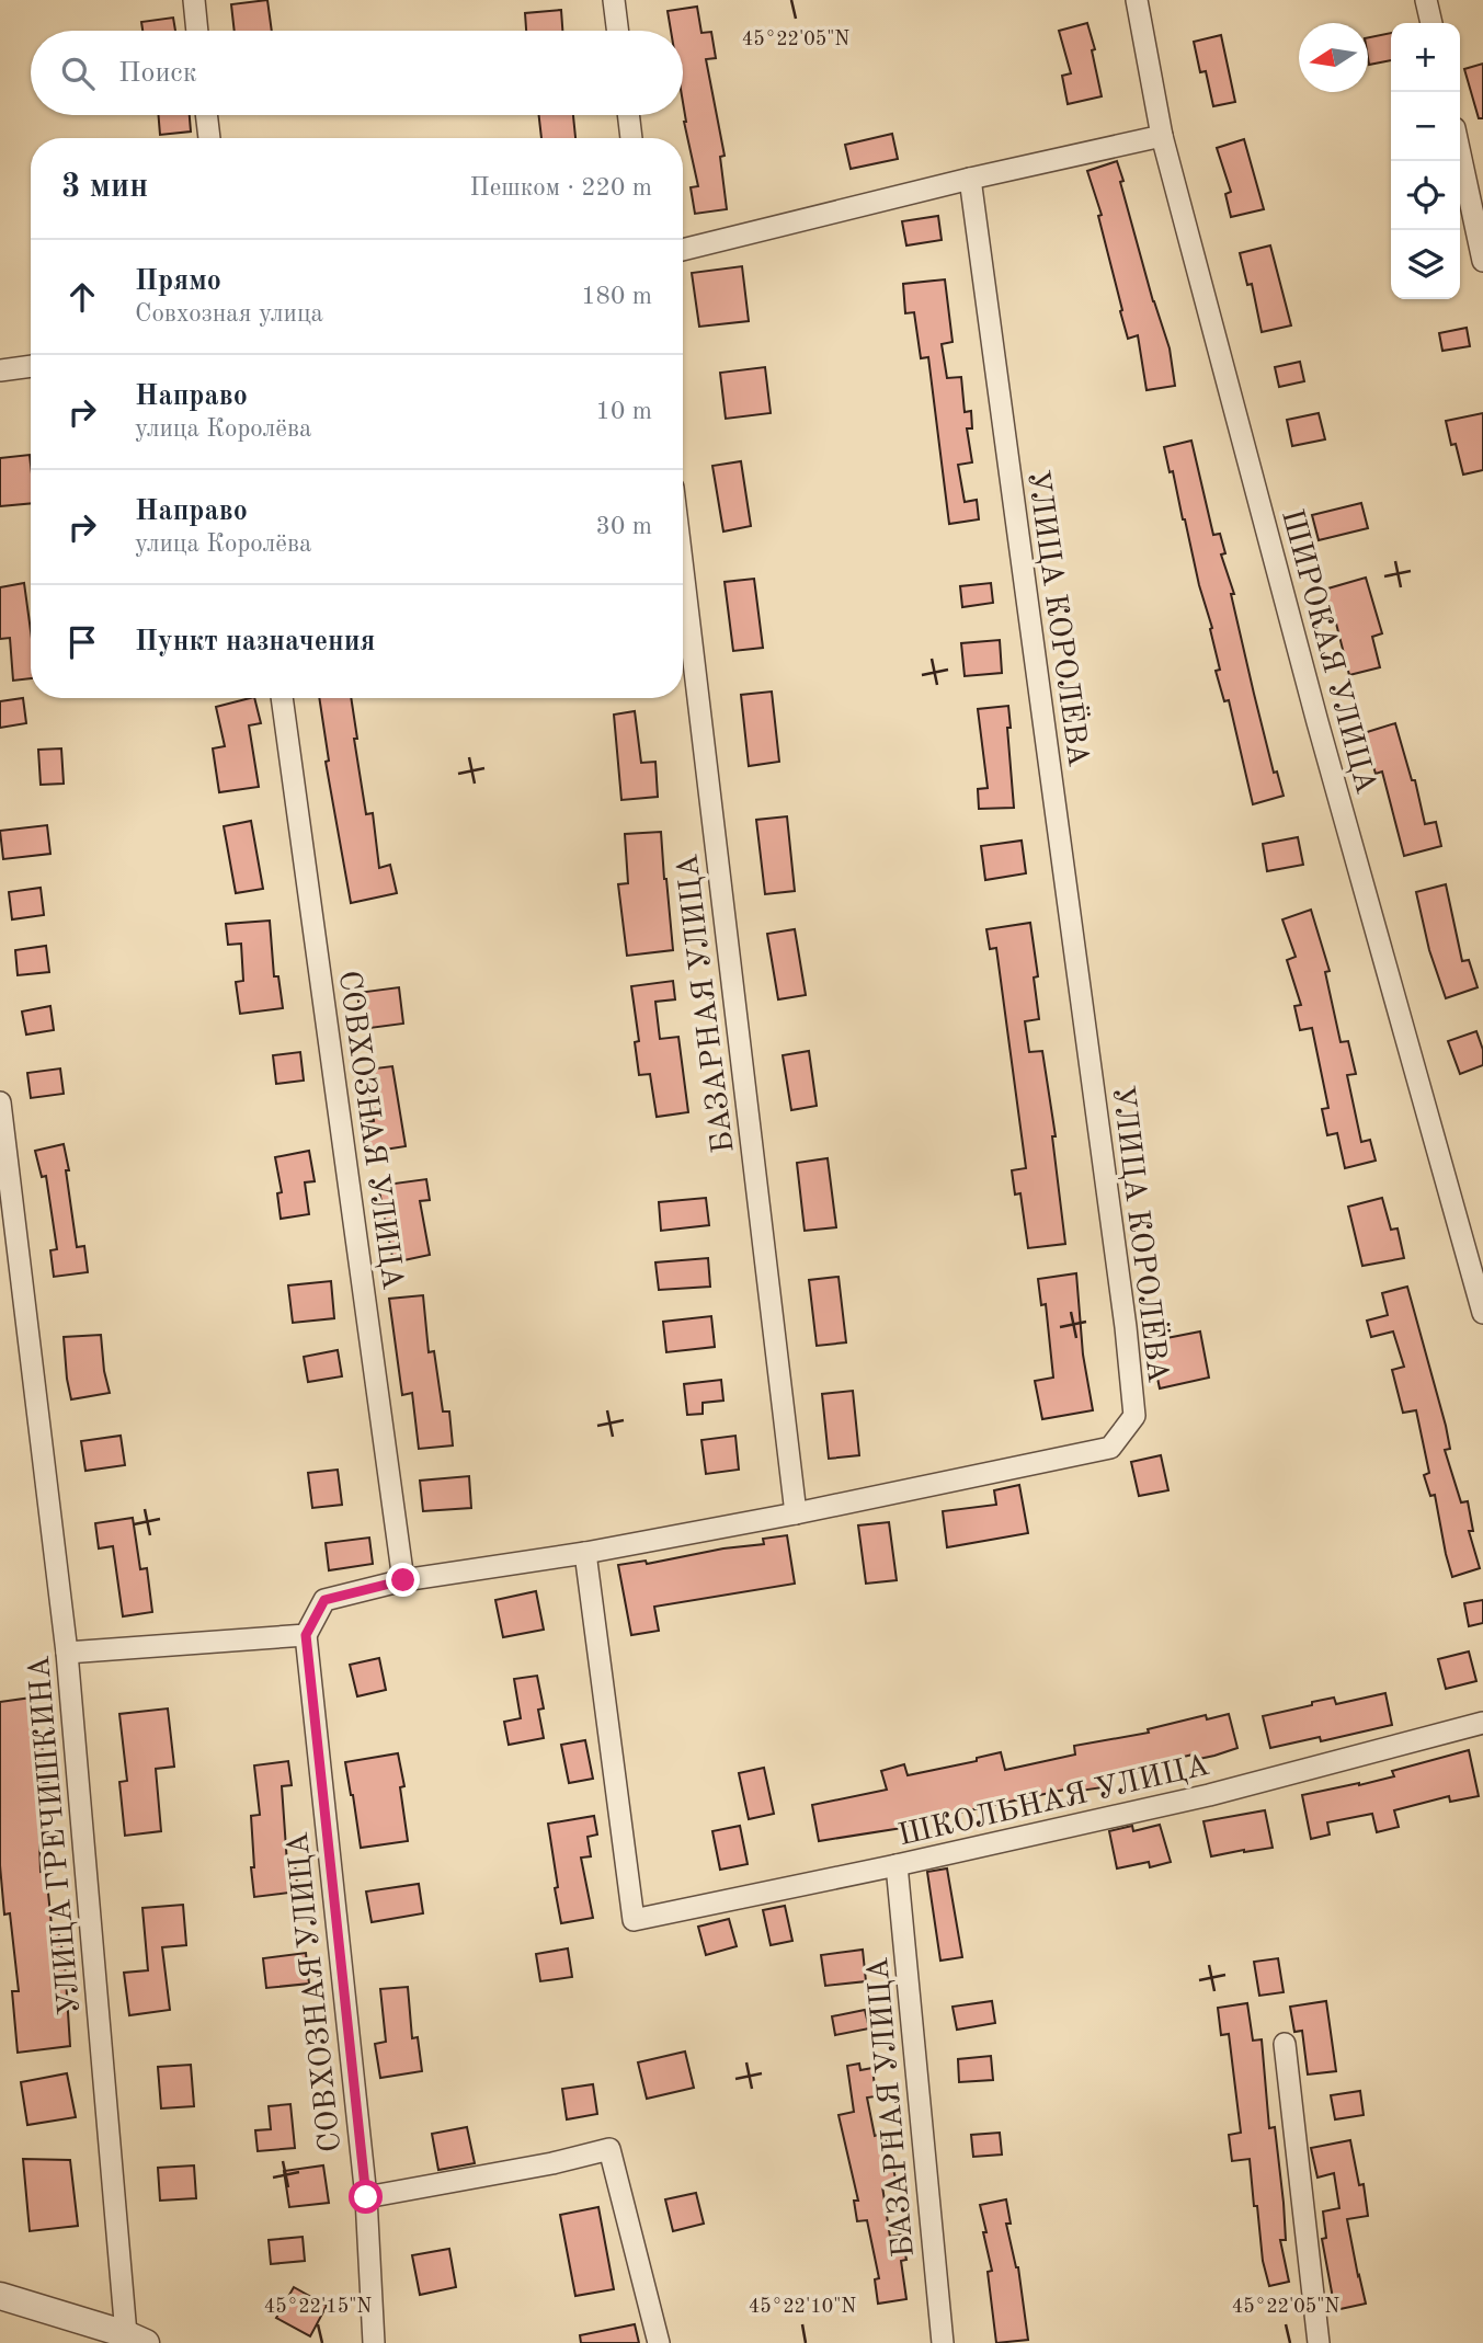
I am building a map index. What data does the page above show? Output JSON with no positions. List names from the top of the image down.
{
  "streets": {
    "street": [
      "УЛИЦА КОРОЛЁВА",
      "ШИРОКАЯ УЛИЦА",
      "БАЗАРНАЯ УЛИЦА",
      "СОВХОЗНАЯ УЛИЦА",
      "ШКОЛЬНАЯ УЛИЦА",
      "УЛИЦА ГРЕЧИШКИНА"
    ]
  },
  "crossings": [
    ["УЛИЦА КОРОЛЁВА", "БАЗАРНАЯ УЛИЦА"],
    ["УЛИЦА КОРОЛЁВА", "СОВХОЗНАЯ УЛИЦА"],
    ["УЛИЦА КОРОЛЁВА", "ШКОЛЬНАЯ УЛИЦА"],
    ["БАЗАРНАЯ УЛИЦА", "ШКОЛЬНАЯ УЛИЦА"]
  ],
  "north": "left",
  "page": {
    "map_buttons": ["+", "−"],
    "search": "Поиск",
    "heading": ["3 мин", "Пешком · 220 m"],
    "list": [
      ["Прямо", "Совхозная улица", "180 m"],
      ["Направо", "улица Королёва", "10 m"],
      ["Направо", "улица Королёва", "30 m"],
      "Пункт назначения"
    ]
  },
  "coordinates": ["45°22'05\"N", "45°22'15\"N", "45°22'10\"N"]
}
